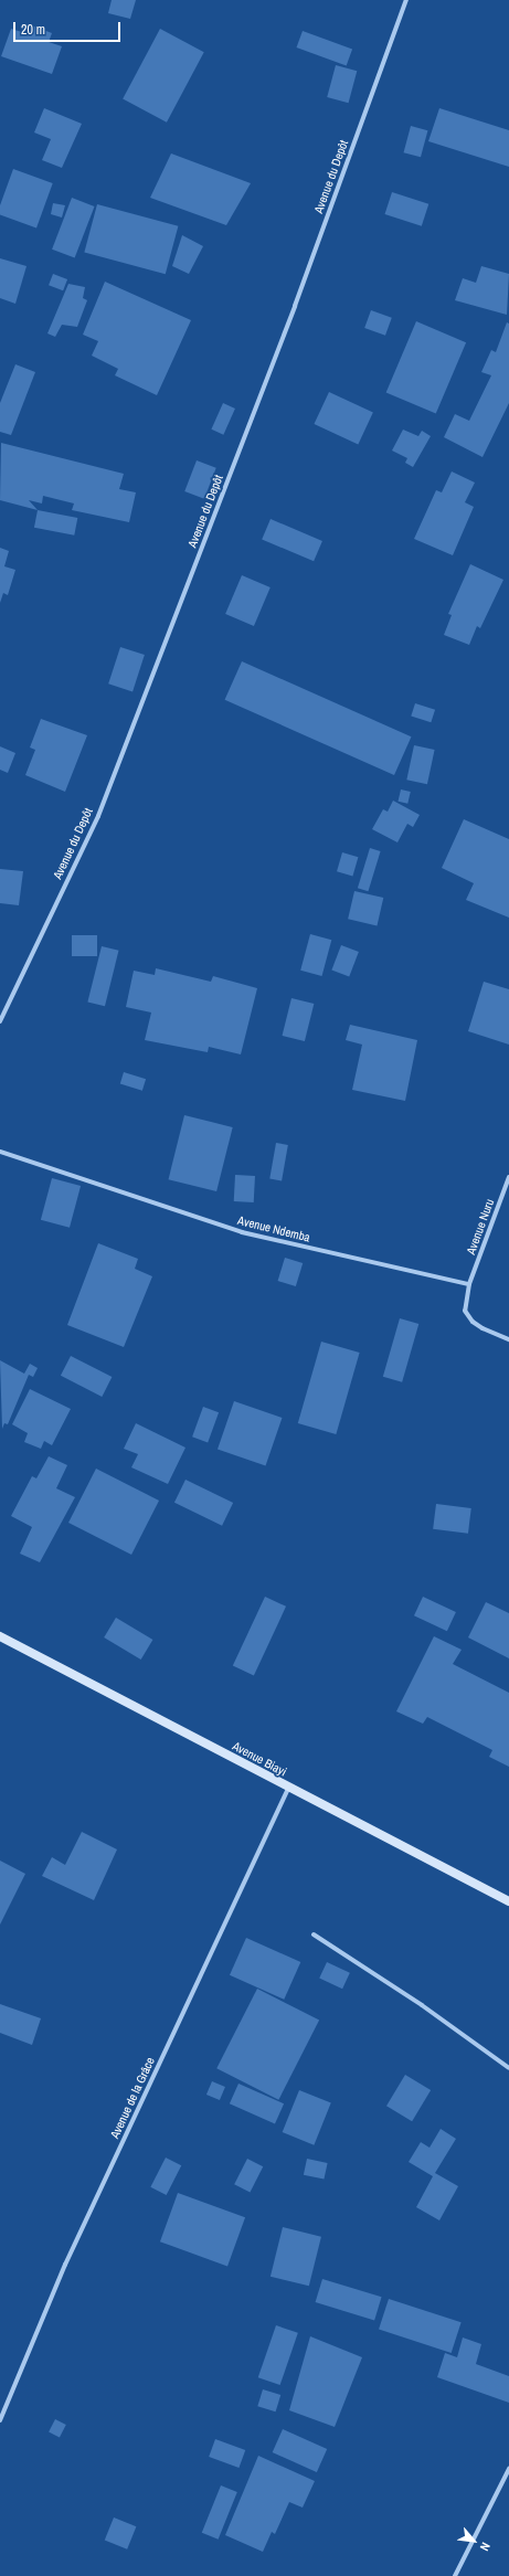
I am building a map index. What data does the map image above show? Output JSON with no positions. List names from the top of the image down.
{
  "streets": {
    "street": [
      "Avenue du Depôt",
      "Avenue Nuru",
      "Avenue Ndemba",
      "Avenue Biayi",
      "Avenue de la Grâce"
    ]
  },
  "crossings": [
    ["Avenue Nuru", "Avenue Ndemba"],
    ["Avenue Biayi", "Avenue de la Grâce"]
  ],
  "scale_bar": "20 m",
  "north": "bottom right"
}
